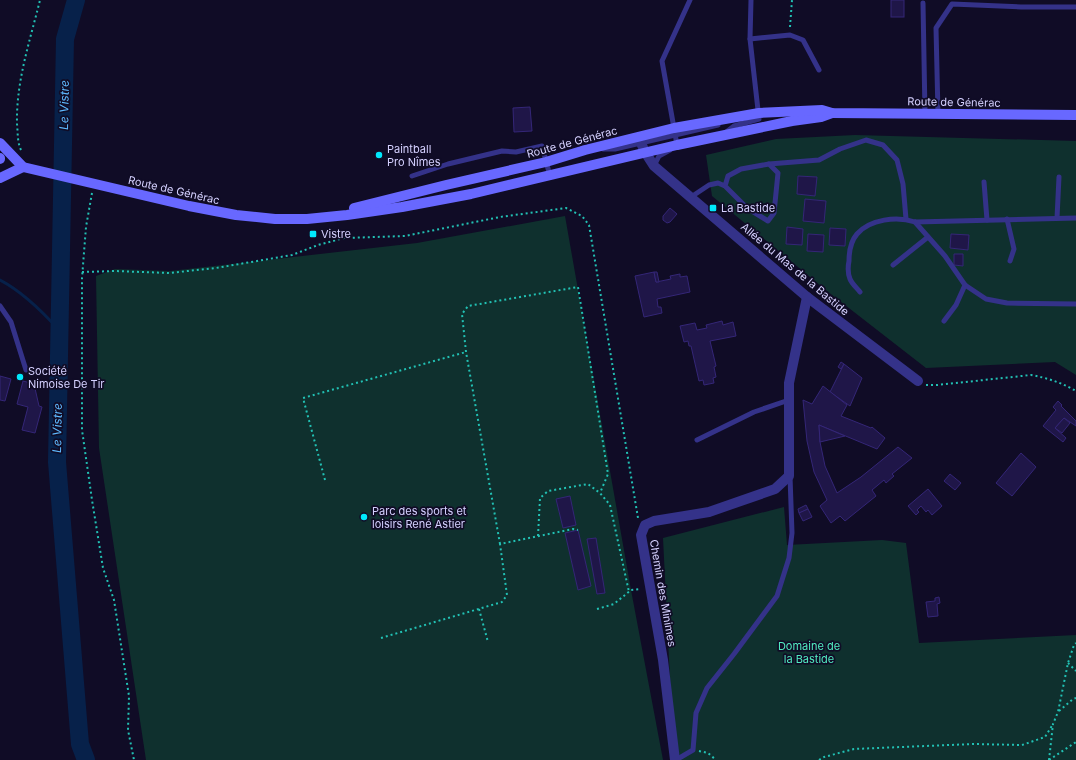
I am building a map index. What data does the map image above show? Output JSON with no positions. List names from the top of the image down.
{
  "streets": {
    "street": ["Route de Générac", "Allée du Mas de la Bastide", "Chemin des Minimes"]
  },
  "crossings": [
    ["Route de Générac", "Allée du Mas de la Bastide"]
  ],
  "water": ["Le Vistre"],
  "parks": ["Domaine de la Bastide"],
  "places": {
    "other": ["Paintball Pro Nîmes", "Société Nimoise De Tir", "Parc des sports et loisirs René Astier"],
    "transit": ["La Bastide", "Vistre"]
  }
}
